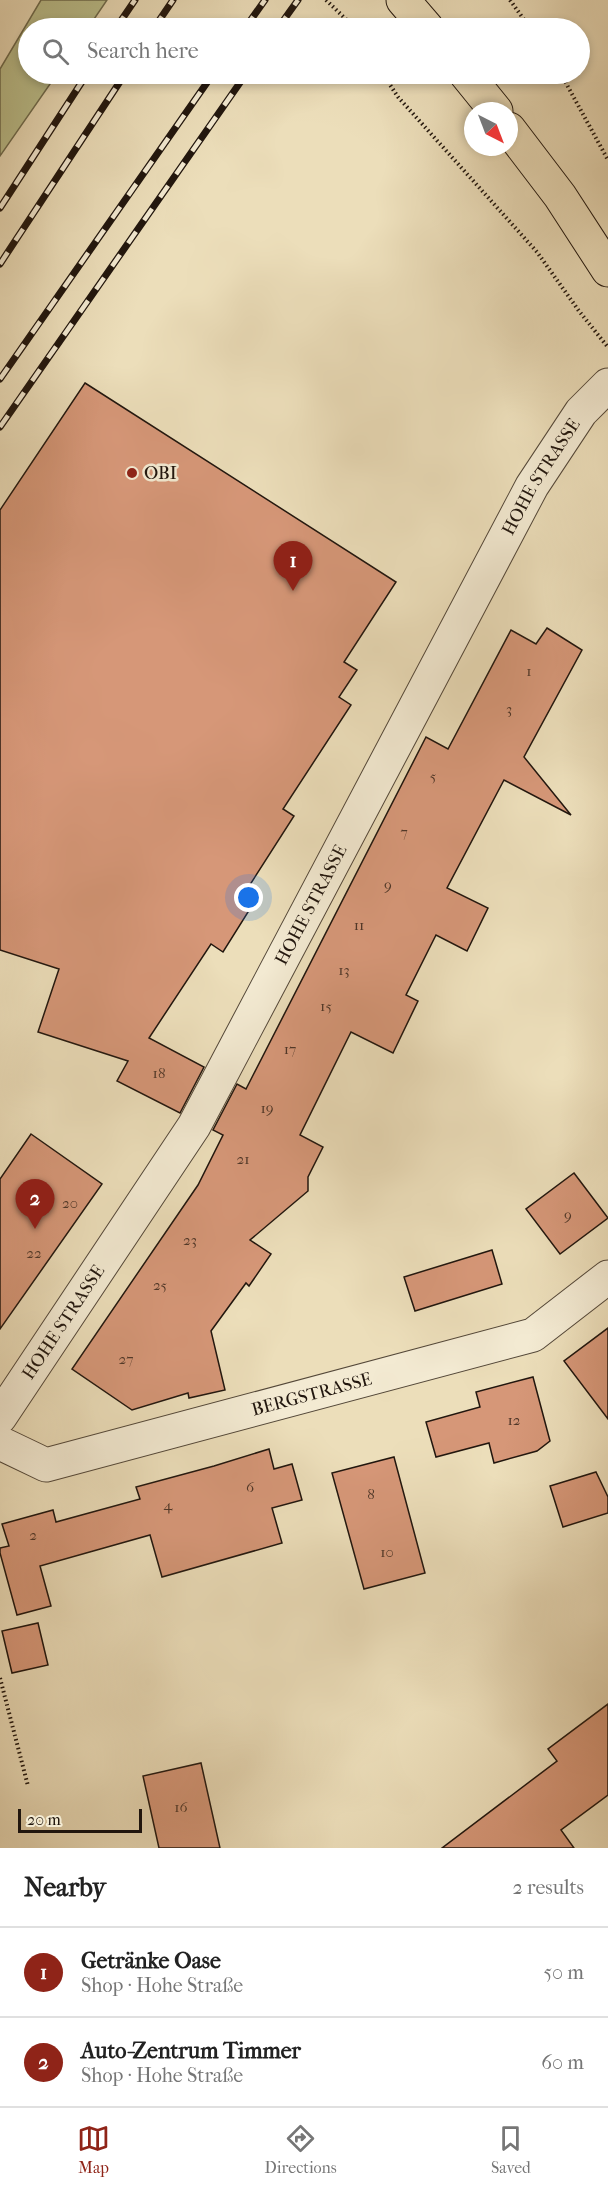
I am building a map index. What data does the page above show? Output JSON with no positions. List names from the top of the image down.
{
  "streets": {
    "street": ["HOHE STRASSE", "BERGSTRASSE"]
  },
  "places": ["OBI"],
  "house_numbers": [
    "1",
    "3",
    "5",
    "7",
    "9",
    "11",
    "13",
    "15",
    "17",
    "18",
    "19",
    "21",
    "20",
    "9",
    "23",
    "22",
    "25",
    "27",
    "12",
    "6",
    "8",
    "4",
    "2",
    "10",
    "16"
  ],
  "scale_bar": "20 m",
  "north": "bottom right",
  "page": {
    "search": "Search here",
    "pins": ["1", "2"],
    "scale": "20 m",
    "heading": ["Nearby", "2 results"],
    "list": [
      {
        "mark": "1",
        "name": "Getränke Oase",
        "note": "Shop · Hohe Straße",
        "value": "50 m"
      },
      {
        "mark": "2",
        "name": "Auto-Zentrum Timmer",
        "note": "Shop · Hohe Straße",
        "value": "60 m"
      }
    ],
    "nav": ["Map", "Directions", "Saved"]
  }
}
